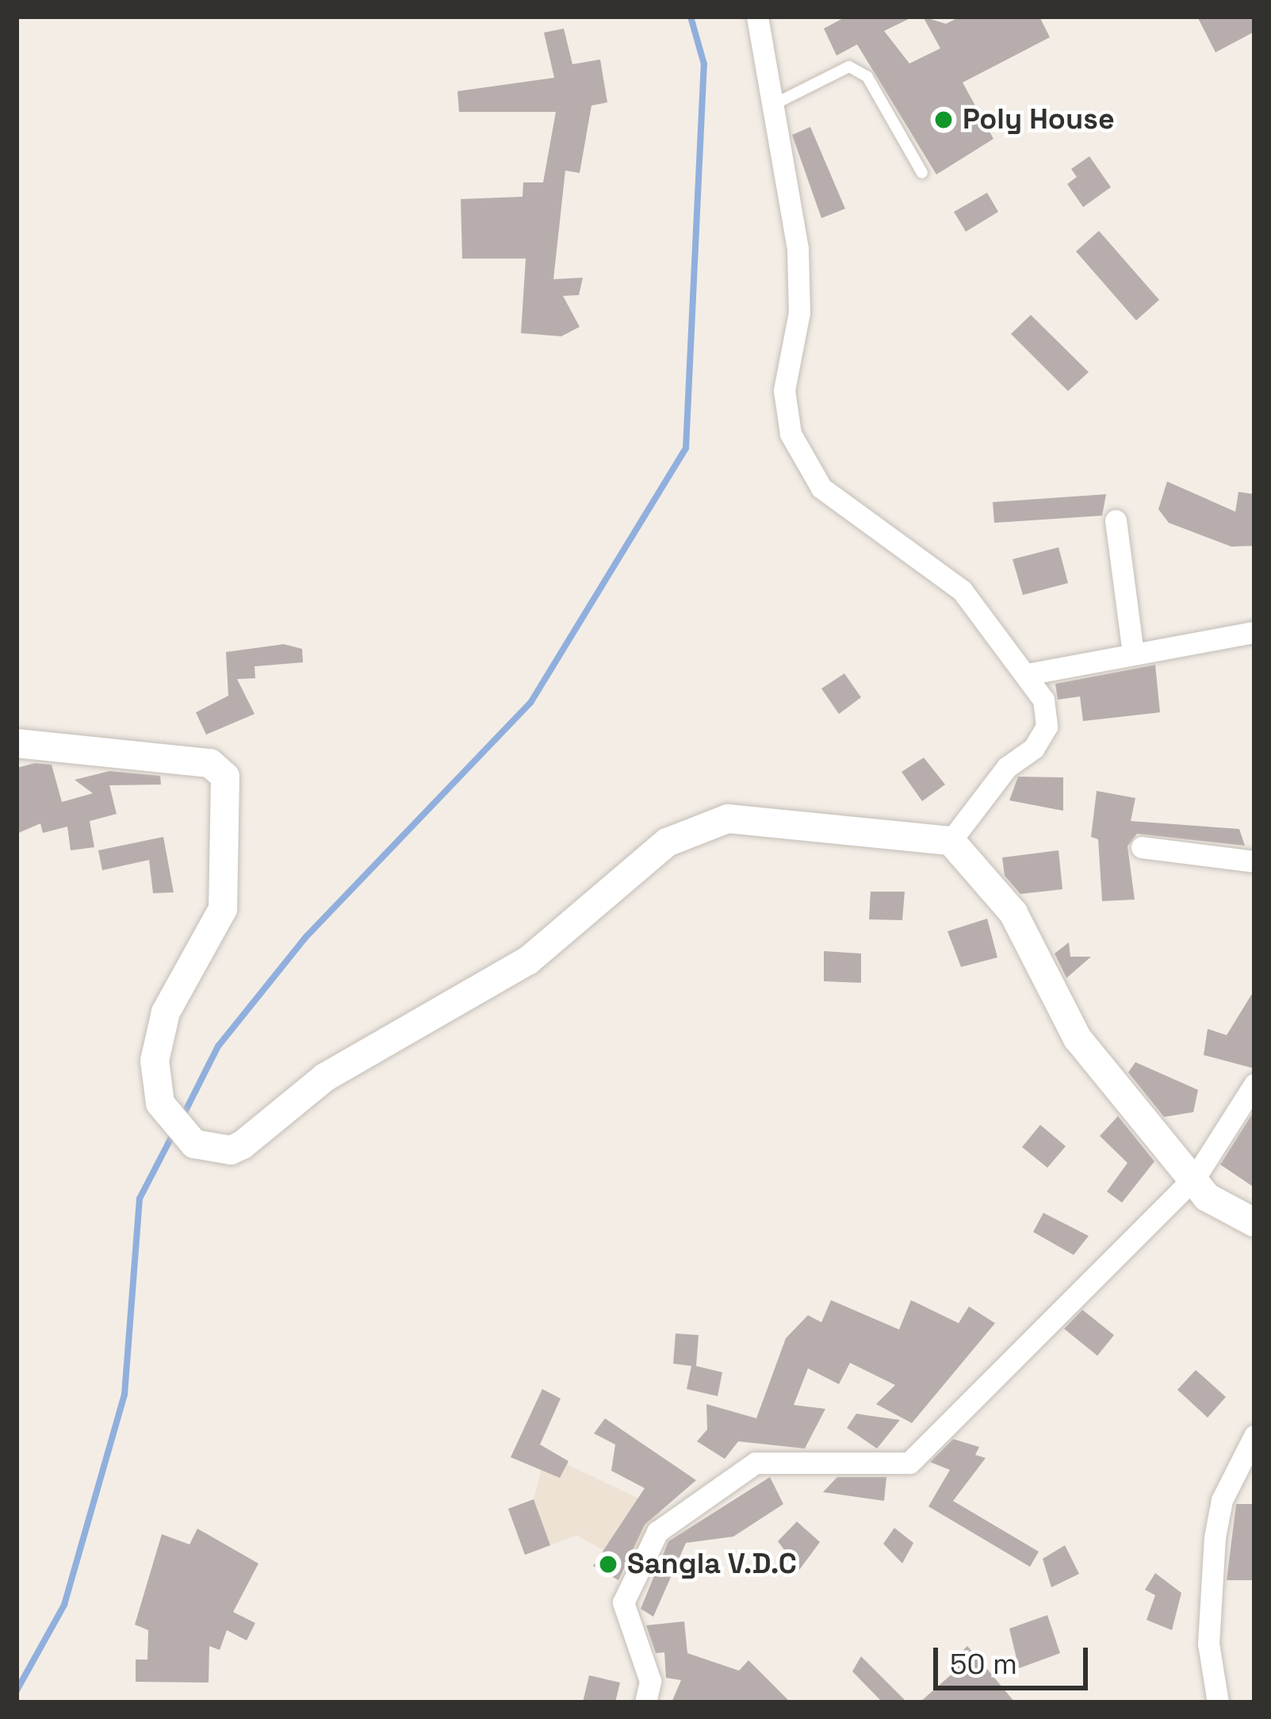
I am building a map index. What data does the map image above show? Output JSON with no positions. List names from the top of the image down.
{
  "places": ["Poly House", "Sangla V.D.C"],
  "scale_bar": "50 m"
}
